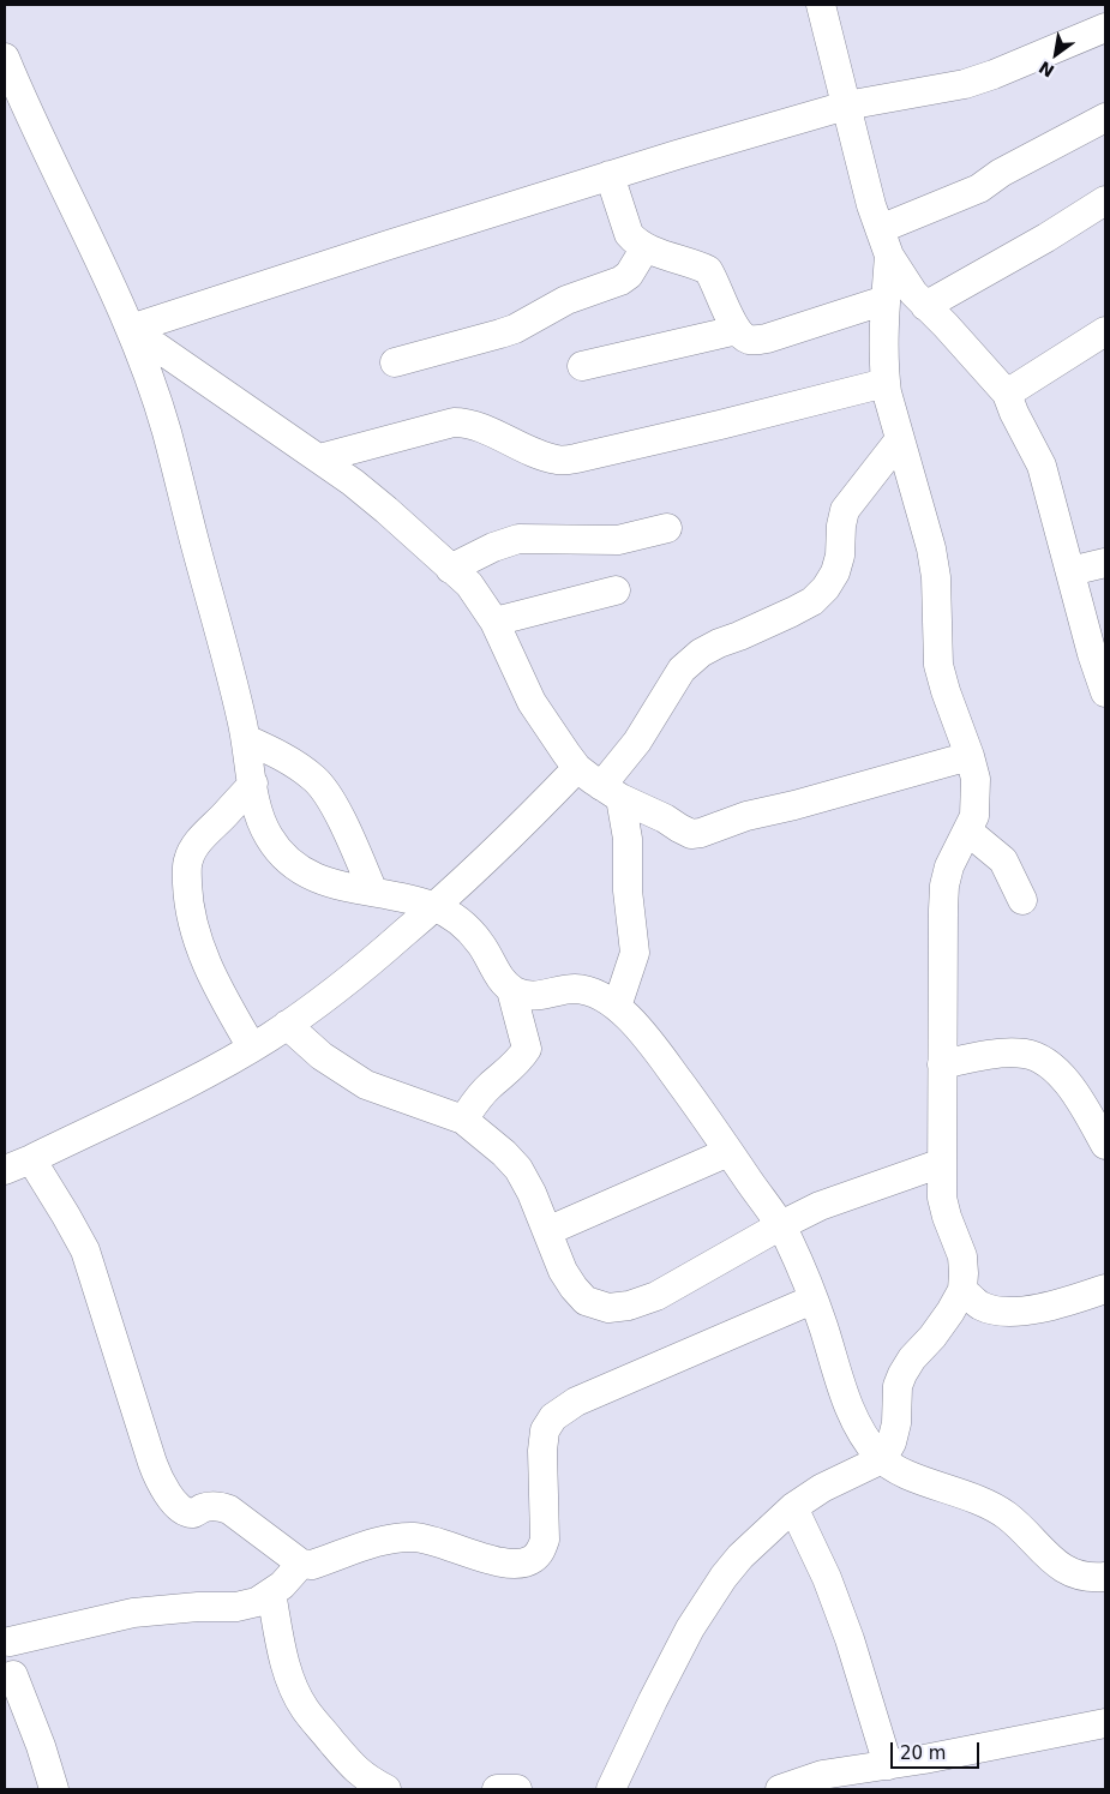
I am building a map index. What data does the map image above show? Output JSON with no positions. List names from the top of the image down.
{
  "scale_bar": "20 m",
  "north": "bottom left"
}
